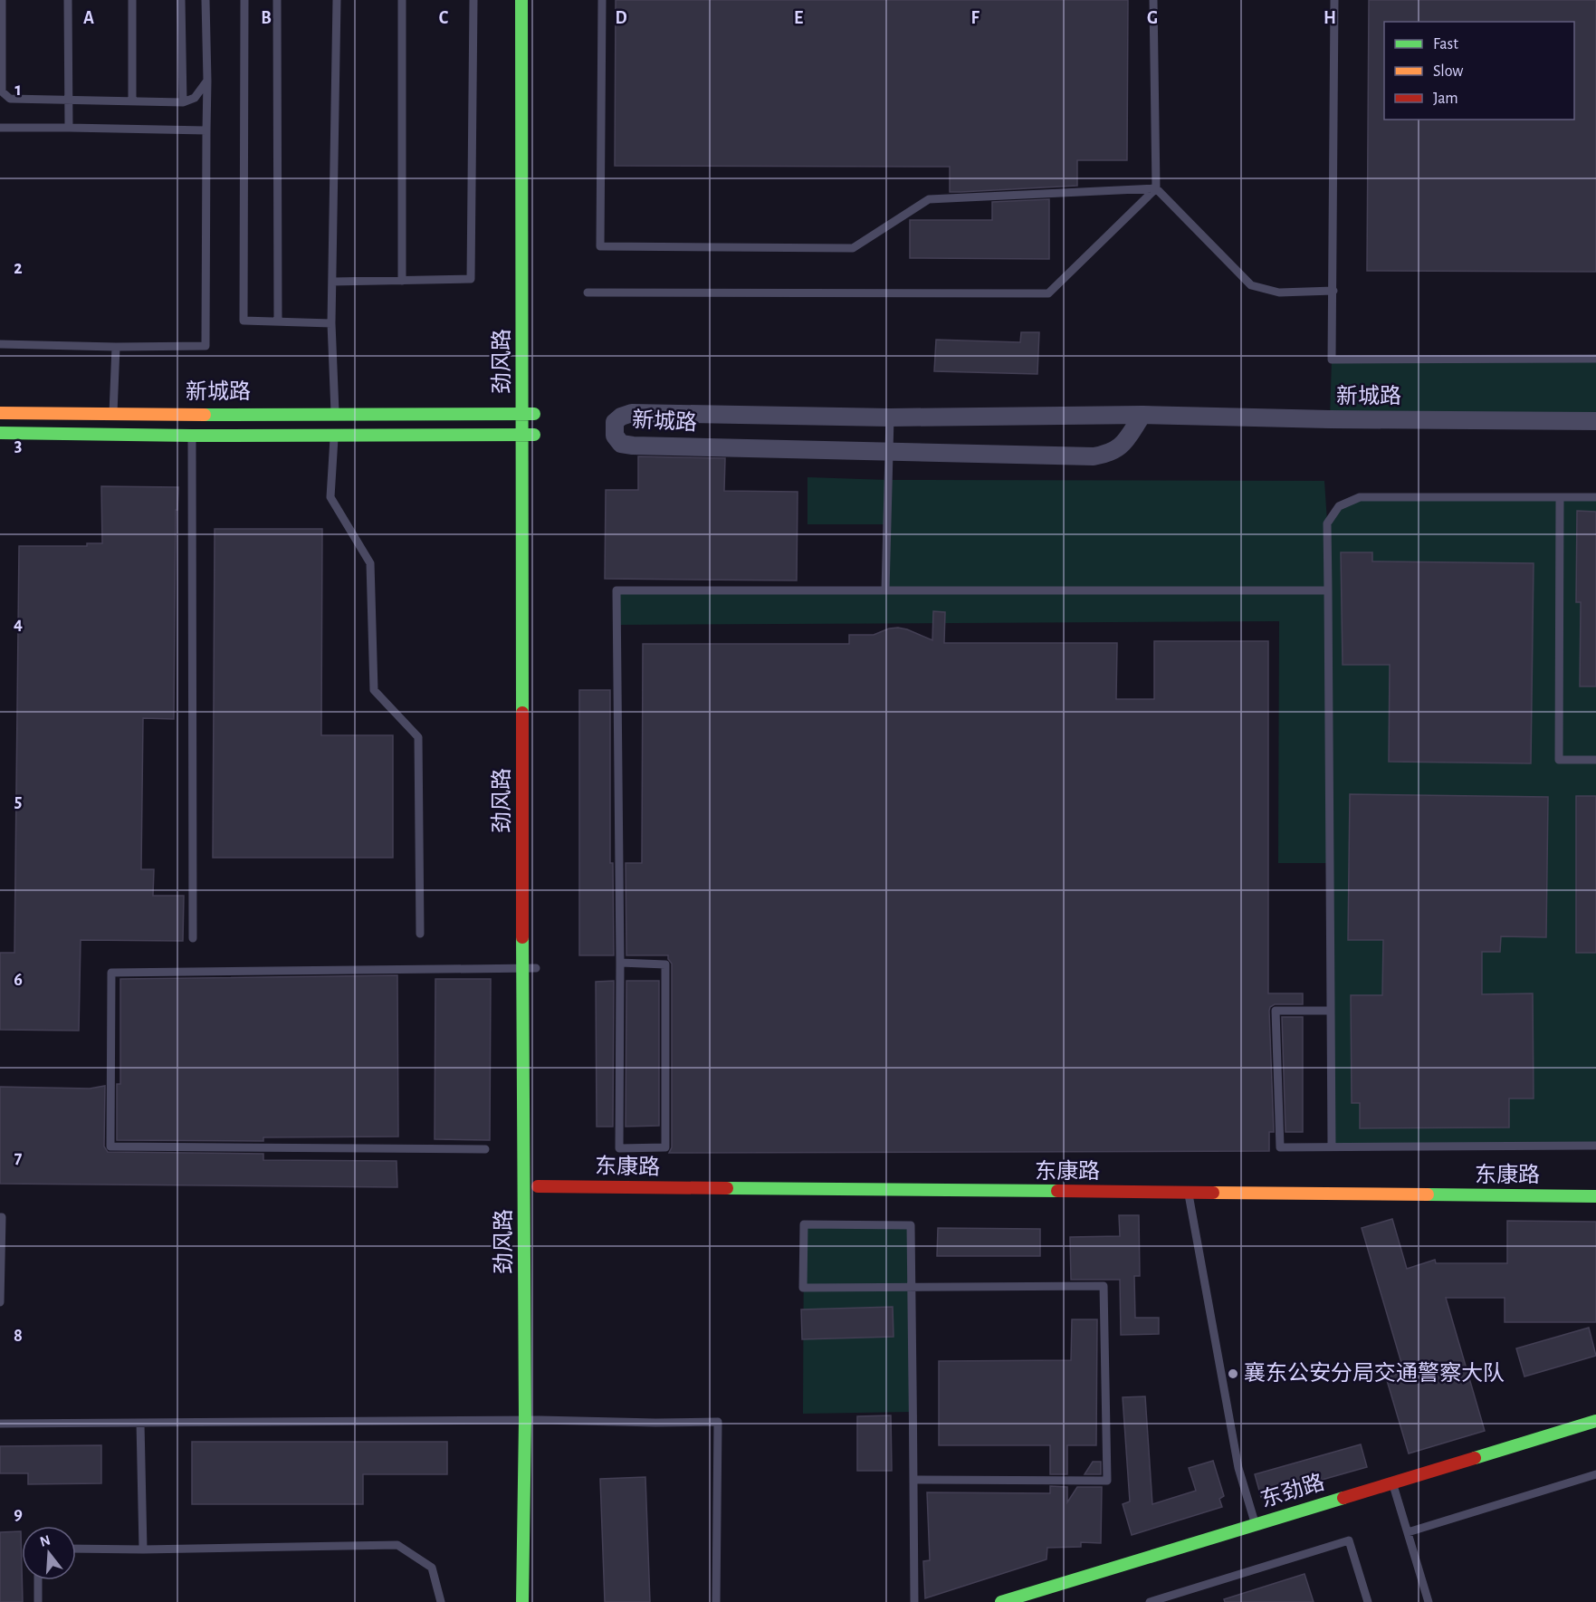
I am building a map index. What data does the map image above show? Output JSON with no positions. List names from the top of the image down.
{
  "streets": {
    "street": [
      "劲风路",
      "新城路",
      "东康路",
      "东劲路"
    ]
  },
  "crossings": [
    ["劲风路", "新城路"]
  ],
  "places": ["襄东公安分局交通警察大队"],
  "legend": ["Fast", "Slow", "Jam"],
  "north": "top",
  "grid": {
    "columns": [
      "A",
      "B",
      "C",
      "D",
      "E",
      "F",
      "G",
      "H"
    ],
    "rows": [
      "1",
      "2",
      "3",
      "4",
      "5",
      "6",
      "7",
      "8",
      "9"
    ]
  }
}
